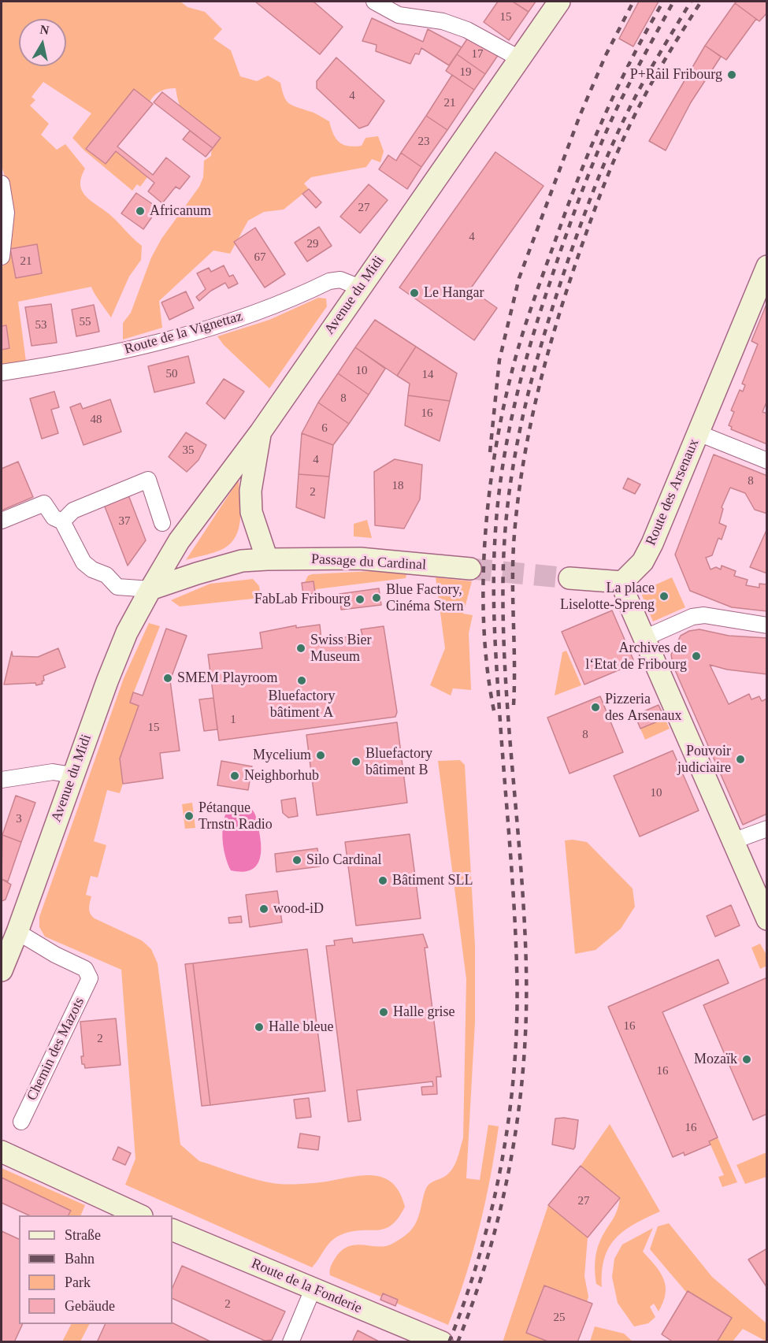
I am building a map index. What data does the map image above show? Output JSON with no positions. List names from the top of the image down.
{
  "streets": {
    "main road": [
      "Avenue du Midi",
      "Route des Arsenaux",
      "Passage du Cardinal",
      "Route de la Fonderie"
    ],
    "street": ["Route de la Vignettaz", "Chemin des Mazots"]
  },
  "crossings": [
    ["Avenue du Midi", "Route de la Vignettaz"],
    ["Avenue du Midi", "Passage du Cardinal"],
    ["Avenue du Midi", "Chemin des Mazots"]
  ],
  "places": [
    "P+Rail Fribourg",
    "Africanum",
    "Le Hangar",
    "La place Liselotte-Spreng",
    "Blue Factory, Cinéma Stern",
    "FabLab Fribourg",
    "Swiss Bier Museum",
    "Archives de l‘Etat de Fribourg",
    "SMEM Playroom",
    "Bluefactory bâtiment A",
    "Pizzeria des Arsenaux",
    "Mycelium",
    "Pouvoir judiciaire",
    "Bluefactory bâtiment B",
    "Neighborhub",
    "Pétanque Trnstn Radio",
    "Silo Cardinal",
    "Bâtiment SLL",
    "wood-iD",
    "Halle grise",
    "Halle bleue",
    "Mozaïk"
  ],
  "house_numbers": [
    "15",
    "17",
    "19",
    "4",
    "21",
    "23",
    "27",
    "4",
    "29",
    "67",
    "21",
    "55",
    "53",
    "10",
    "50",
    "14",
    "8",
    "16",
    "48",
    "6",
    "35",
    "4",
    "8",
    "18",
    "2",
    "37",
    "1",
    "15",
    "8",
    "10",
    "3",
    "16",
    "2",
    "16",
    "16",
    "27",
    "2",
    "25"
  ],
  "legend": [
    "Straße",
    "Bahn",
    "Park",
    "Gebäude"
  ],
  "north": "top"
}
